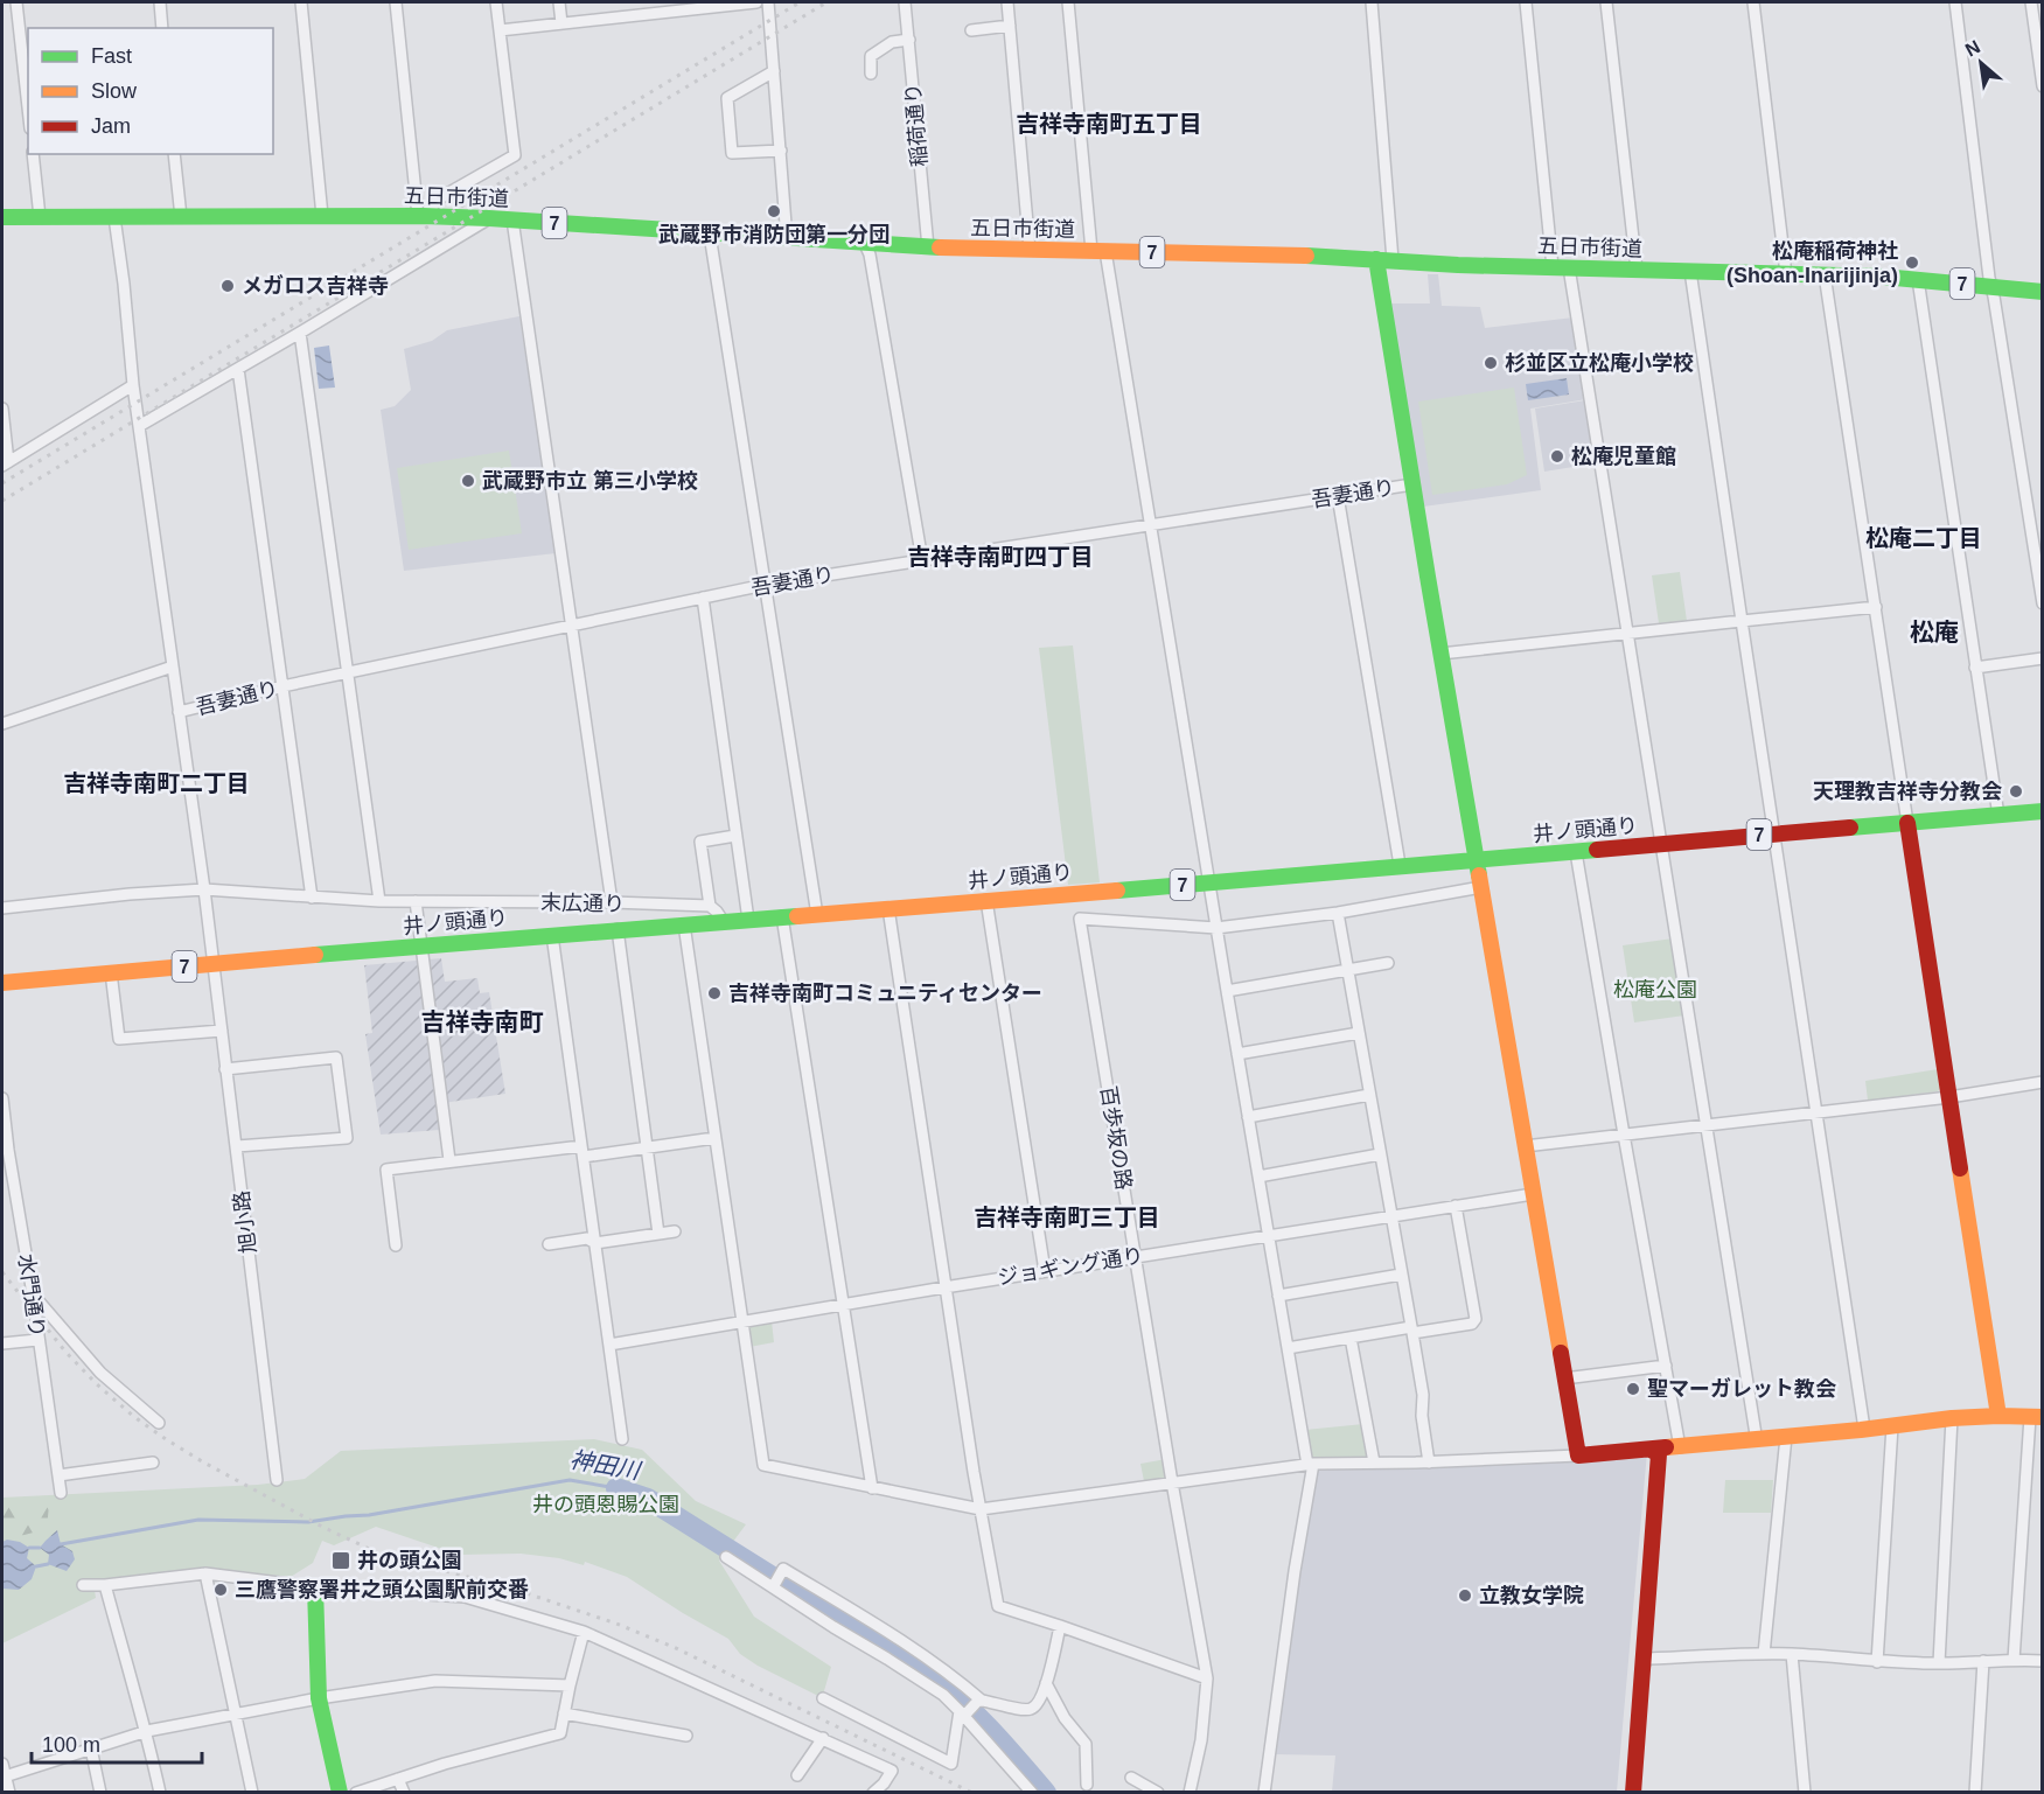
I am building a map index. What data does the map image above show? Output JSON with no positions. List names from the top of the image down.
{
  "streets": {
    "main road": ["五日市街道", "7", "井ノ頭通り"],
    "street": [
      "稲荷通り",
      "吾妻通り",
      "末広通り",
      "百歩坂の路",
      "旭小路",
      "ジョギング通り",
      "水門通り"
    ]
  },
  "crossings": [
    ["稲荷通り", "五日市街道"],
    ["五日市街道", "旭小路"],
    ["吾妻通り", "旭小路"],
    ["井ノ頭通り", "旭小路"],
    ["末広通り", "旭小路"],
    ["百歩坂の路", "ジョギング通り"]
  ],
  "districts": [
    "吉祥寺南町五丁目",
    "松庵二丁目",
    "吉祥寺南町四丁目",
    "松庵",
    "吉祥寺南町二丁目",
    "吉祥寺南町",
    "吉祥寺南町三丁目"
  ],
  "water": ["神田川"],
  "parks": ["松庵公園", "井の頭恩賜公園"],
  "places": {
    "other": [
      "武蔵野市消防団第一分団",
      "松庵稲荷神社 (Shoan-Inarijinja)",
      "メガロス吉祥寺",
      "杉並区立松庵小学校",
      "松庵児童館",
      "武蔵野市立 第三小学校",
      "天理教吉祥寺分教会",
      "吉祥寺南町コミュニティセンター",
      "聖マーガレット教会",
      "三鷹警察署井之頭公園駅前交番",
      "立教女学院"
    ],
    "transit": ["井の頭公園"]
  },
  "legend": ["Fast", "Slow", "Jam"],
  "scale_bar": "100 m",
  "north": "top left"
}
